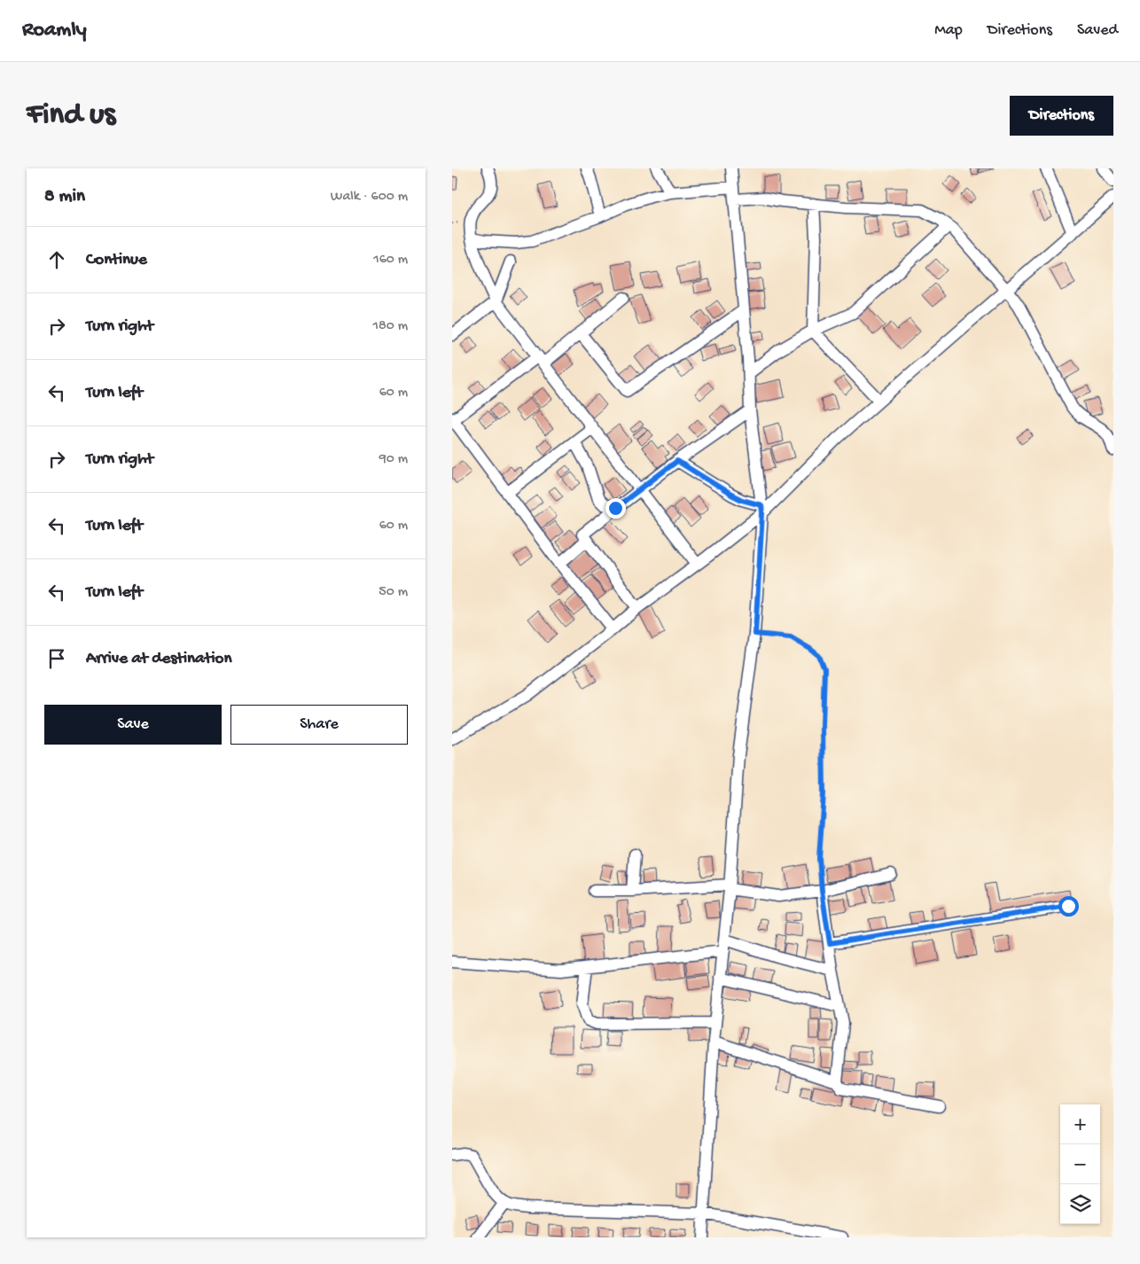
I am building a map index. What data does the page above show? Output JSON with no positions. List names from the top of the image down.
{
  "page": {
    "header": "Roamly",
    "nav": ["Map", "Directions", "Saved"],
    "buttons": [
      "Directions",
      ["Save", "Share"]
    ],
    "title": "Find us",
    "heading": ["8 min", "Walk · 600 m"],
    "list": [
      ["Continue", "160 m"],
      ["Turn right", "180 m"],
      ["Turn left", "60 m"],
      ["Turn right", "90 m"],
      ["Turn left", "60 m"],
      ["Turn left", "50 m"],
      "Arrive at destination"
    ],
    "map_buttons": ["+", "−"]
  }
}
